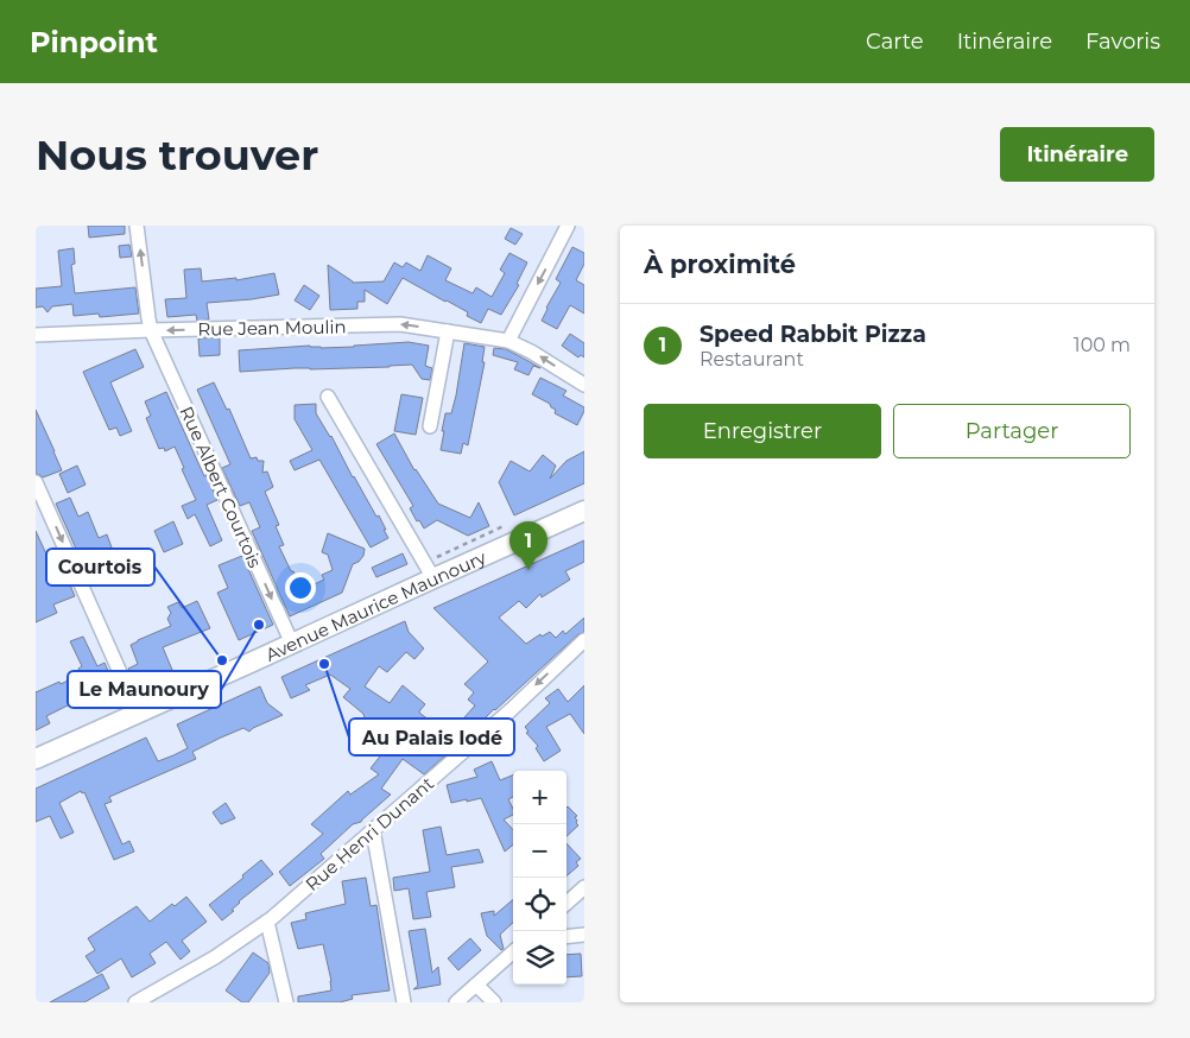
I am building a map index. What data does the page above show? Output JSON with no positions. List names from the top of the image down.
{
  "streets": {
    "main road": ["Avenue Maurice Maunoury"],
    "street": ["Rue Jean Moulin", "Rue Albert Courtois", "Rue Henri Dunant"]
  },
  "crossings": [
    ["Rue Jean Moulin", "Rue Albert Courtois"],
    ["Rue Albert Courtois", "Avenue Maurice Maunoury"]
  ],
  "one_way": ["Rue Jean Moulin", "Rue Henri Dunant"],
  "places": ["Le Maunoury", "Courtois", "Au Palais Iodé"],
  "page": {
    "header": "Pinpoint",
    "nav": ["Carte", "Itinéraire", "Favoris"],
    "buttons": [
      "Itinéraire",
      ["Enregistrer", "Partager"]
    ],
    "title": "Nous trouver",
    "heading": "À proximité",
    "list": [
      {
        "mark": "1",
        "name": "Speed Rabbit Pizza",
        "note": "Restaurant",
        "value": "100 m"
      }
    ],
    "pins": "1",
    "map_buttons": ["+", "−"]
  }
}
